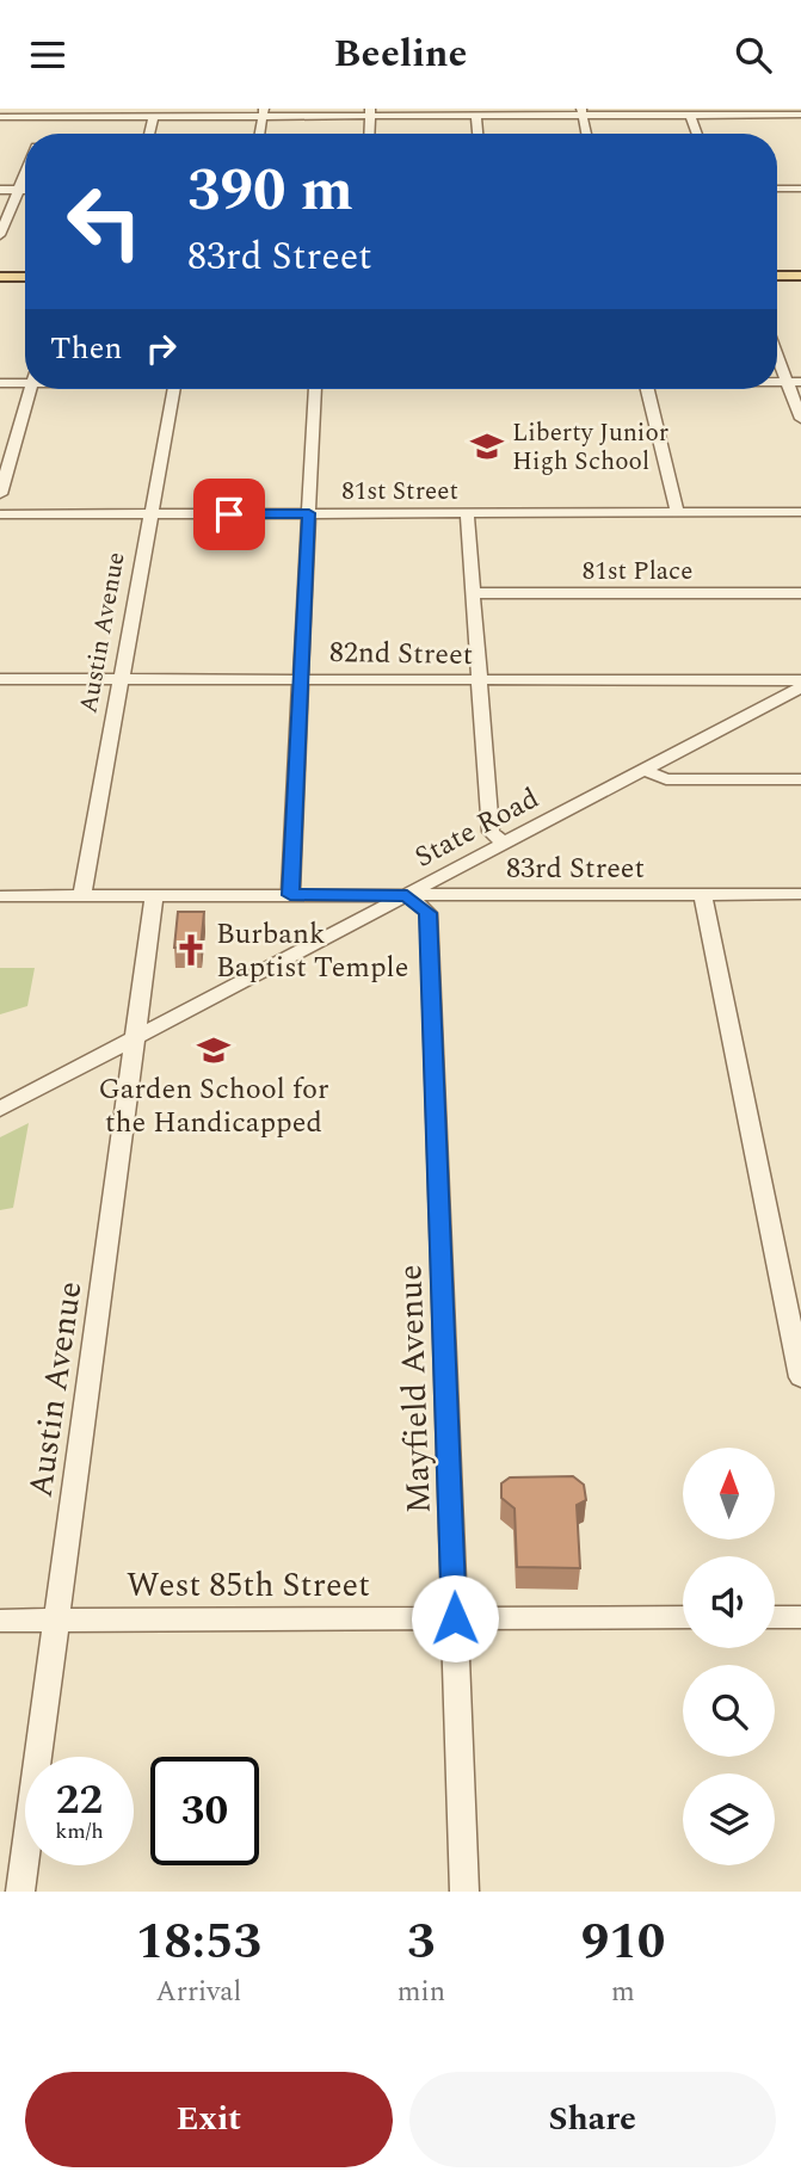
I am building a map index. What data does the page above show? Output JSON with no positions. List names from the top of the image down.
{
  "streets": {
    "street": [
      "81st Street",
      "81st Place",
      "Austin Avenue",
      "82nd Street",
      "State Road",
      "83rd Street",
      "Mayfield Avenue",
      "West 85th Street"
    ]
  },
  "crossings": [
    ["81st Street", "Austin Avenue"],
    ["Austin Avenue", "82nd Street"],
    ["Austin Avenue", "State Road"],
    ["Austin Avenue", "83rd Street"],
    ["Austin Avenue", "West 85th Street"],
    ["State Road", "83rd Street"],
    ["State Road", "Mayfield Avenue"],
    ["83rd Street", "Mayfield Avenue"],
    ["Mayfield Avenue", "West 85th Street"]
  ],
  "places": {
    "school or university": ["Liberty Junior High School", "Garden School for the Handicapped"],
    "church": ["Burbank Baptist Temple"]
  },
  "north": "top",
  "page": {
    "header": "Beeline",
    "turn": ["390 m", "83rd Street"],
    "then": "Then",
    "speed": "22 km/h",
    "limit": "30",
    "eta": [
      "18:53",
      "Arrival",
      "3",
      "min",
      "910",
      "m"
    ],
    "buttons": ["Exit", "Share"]
  }
}
